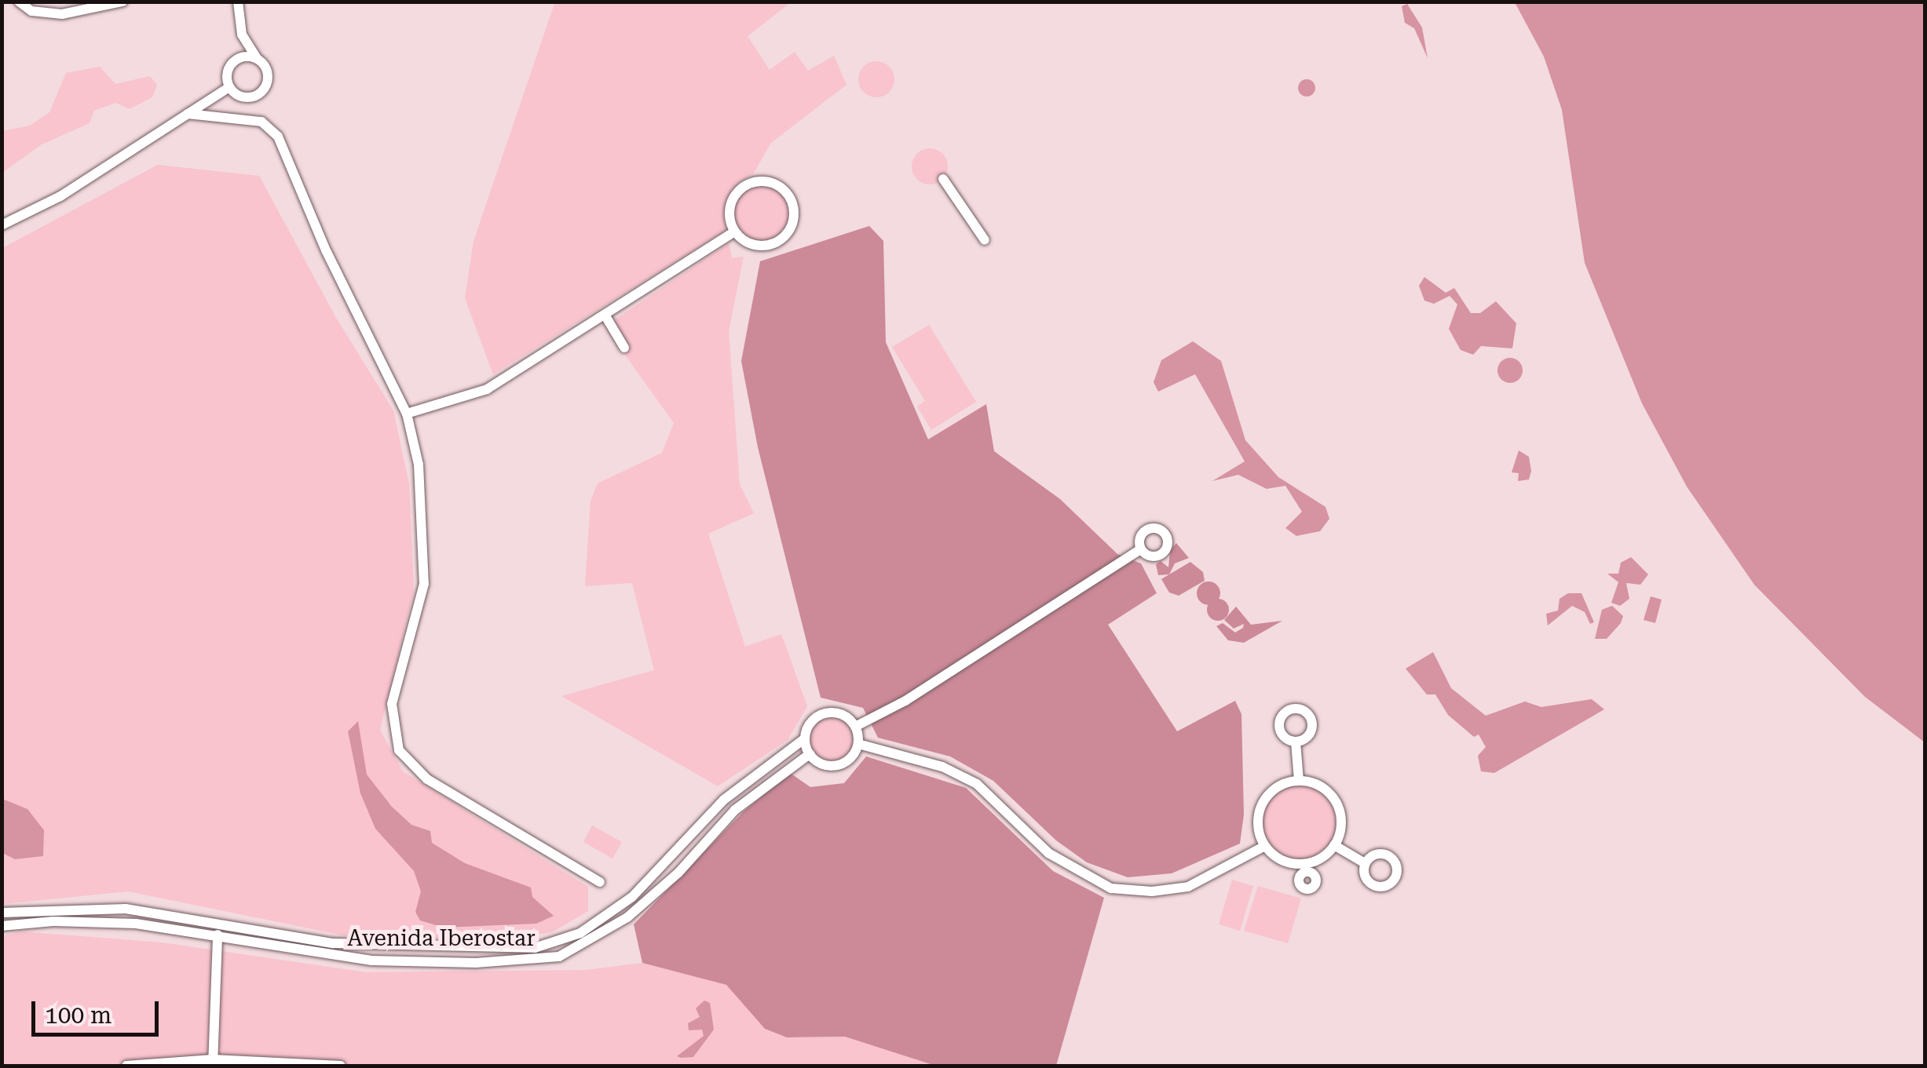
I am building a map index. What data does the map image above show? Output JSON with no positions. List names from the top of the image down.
{
  "streets": {
    "street": ["Avenida Iberostar"]
  },
  "scale_bar": "100 m"
}
